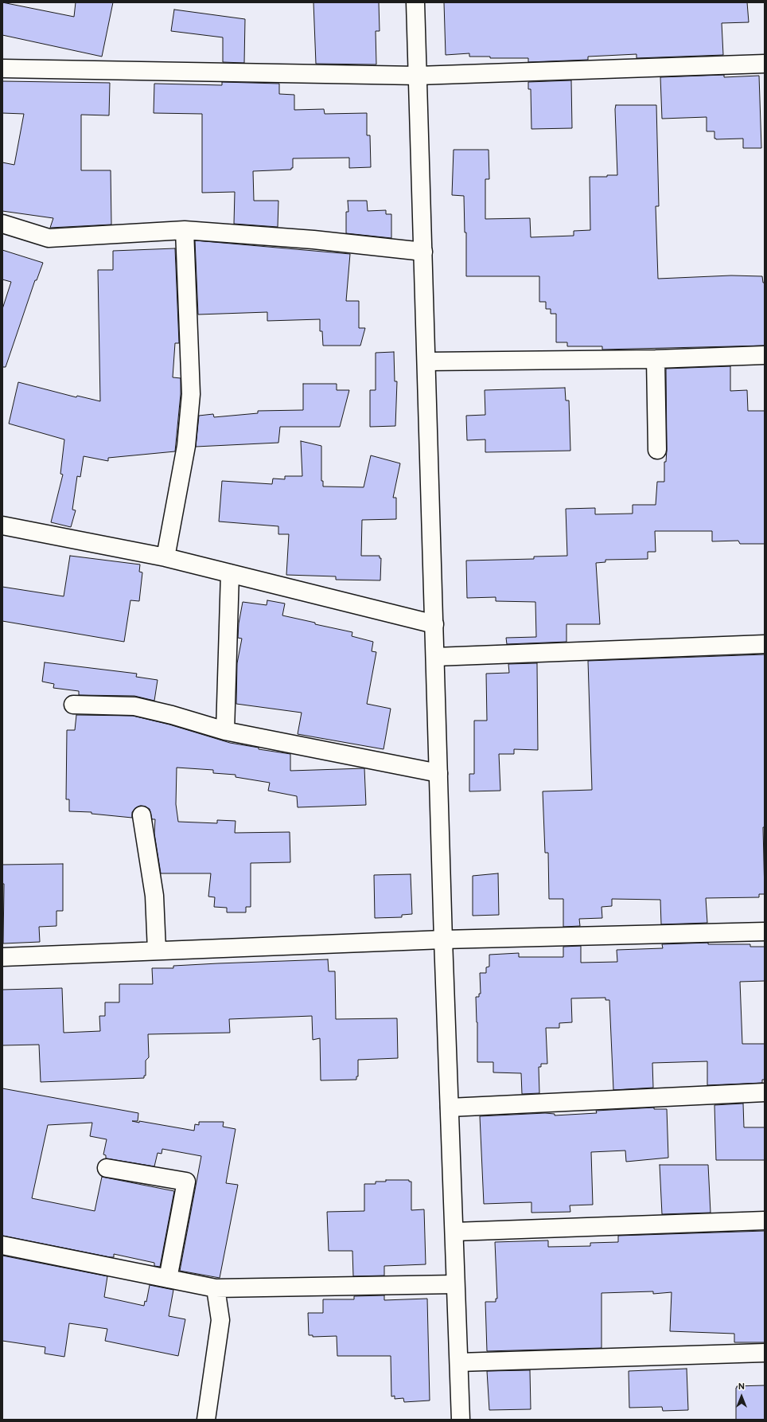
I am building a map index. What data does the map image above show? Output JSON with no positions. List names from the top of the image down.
{
  "north": "top"
}
